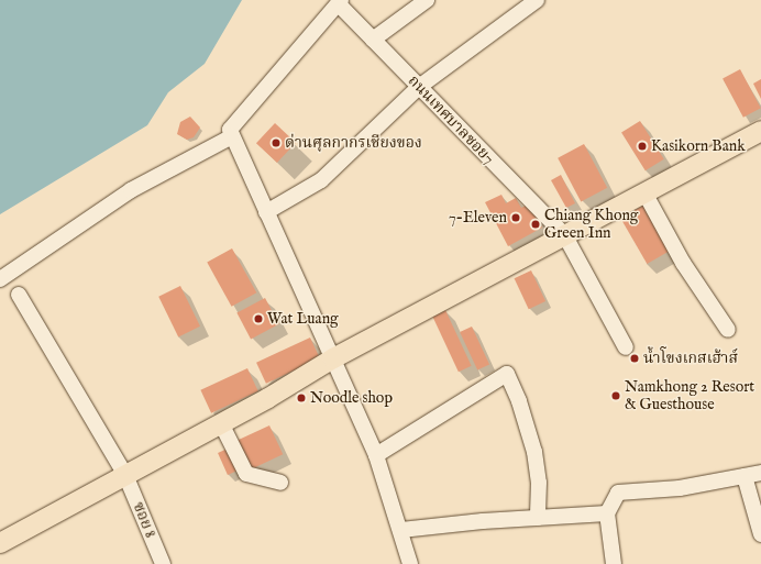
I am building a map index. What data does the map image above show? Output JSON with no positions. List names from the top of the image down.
{
  "streets": {
    "street": ["ถนนเทศบาลซอย7", "ซอย 8"]
  },
  "places": [
    "ด่านศุลกากรเชียงของ",
    "Kasikorn Bank",
    "7-Eleven",
    "Chiang Khong Green Inn",
    "Wat Luang",
    "น้ำโขงเกสเฮ้าส์",
    "Namkhong 2 Resort & Guesthouse",
    "Noodle shop"
  ]
}
